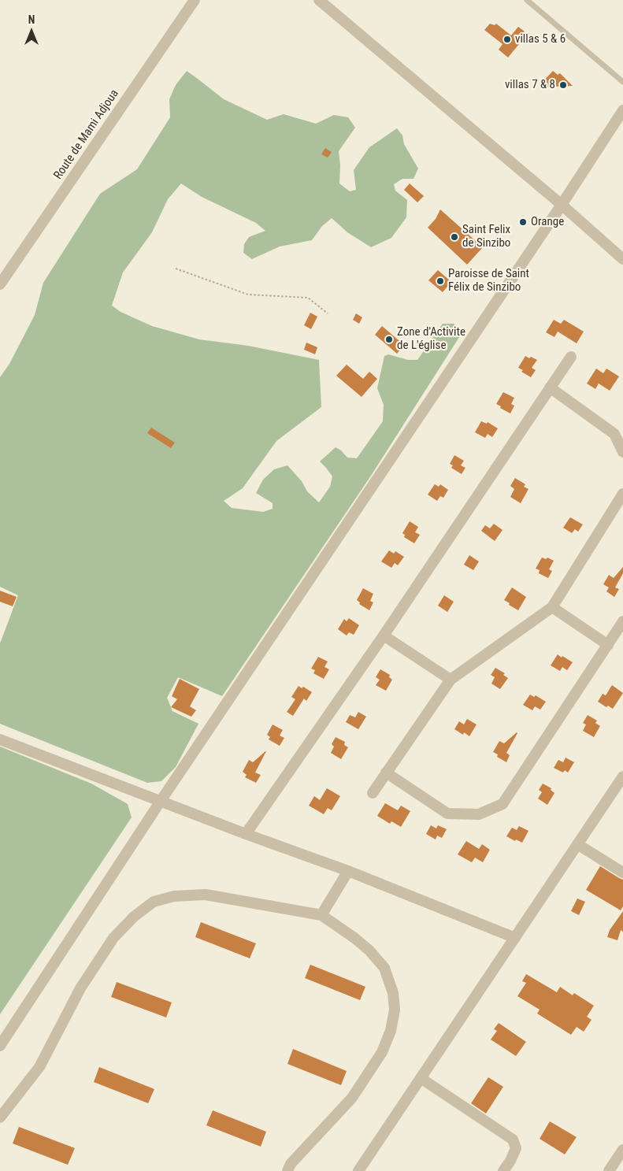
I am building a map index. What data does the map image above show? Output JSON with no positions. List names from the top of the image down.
{
  "streets": {
    "street": ["Route de Mami Adjoua"]
  },
  "places": [
    "villas 5 & 6",
    "villas 7 & 8",
    "Orange",
    "Saint Felix de Sinzibo",
    "Paroisse de Saint Félix de Sinzibo",
    "Zone d'Activite de L'église"
  ],
  "north": "top"
}
